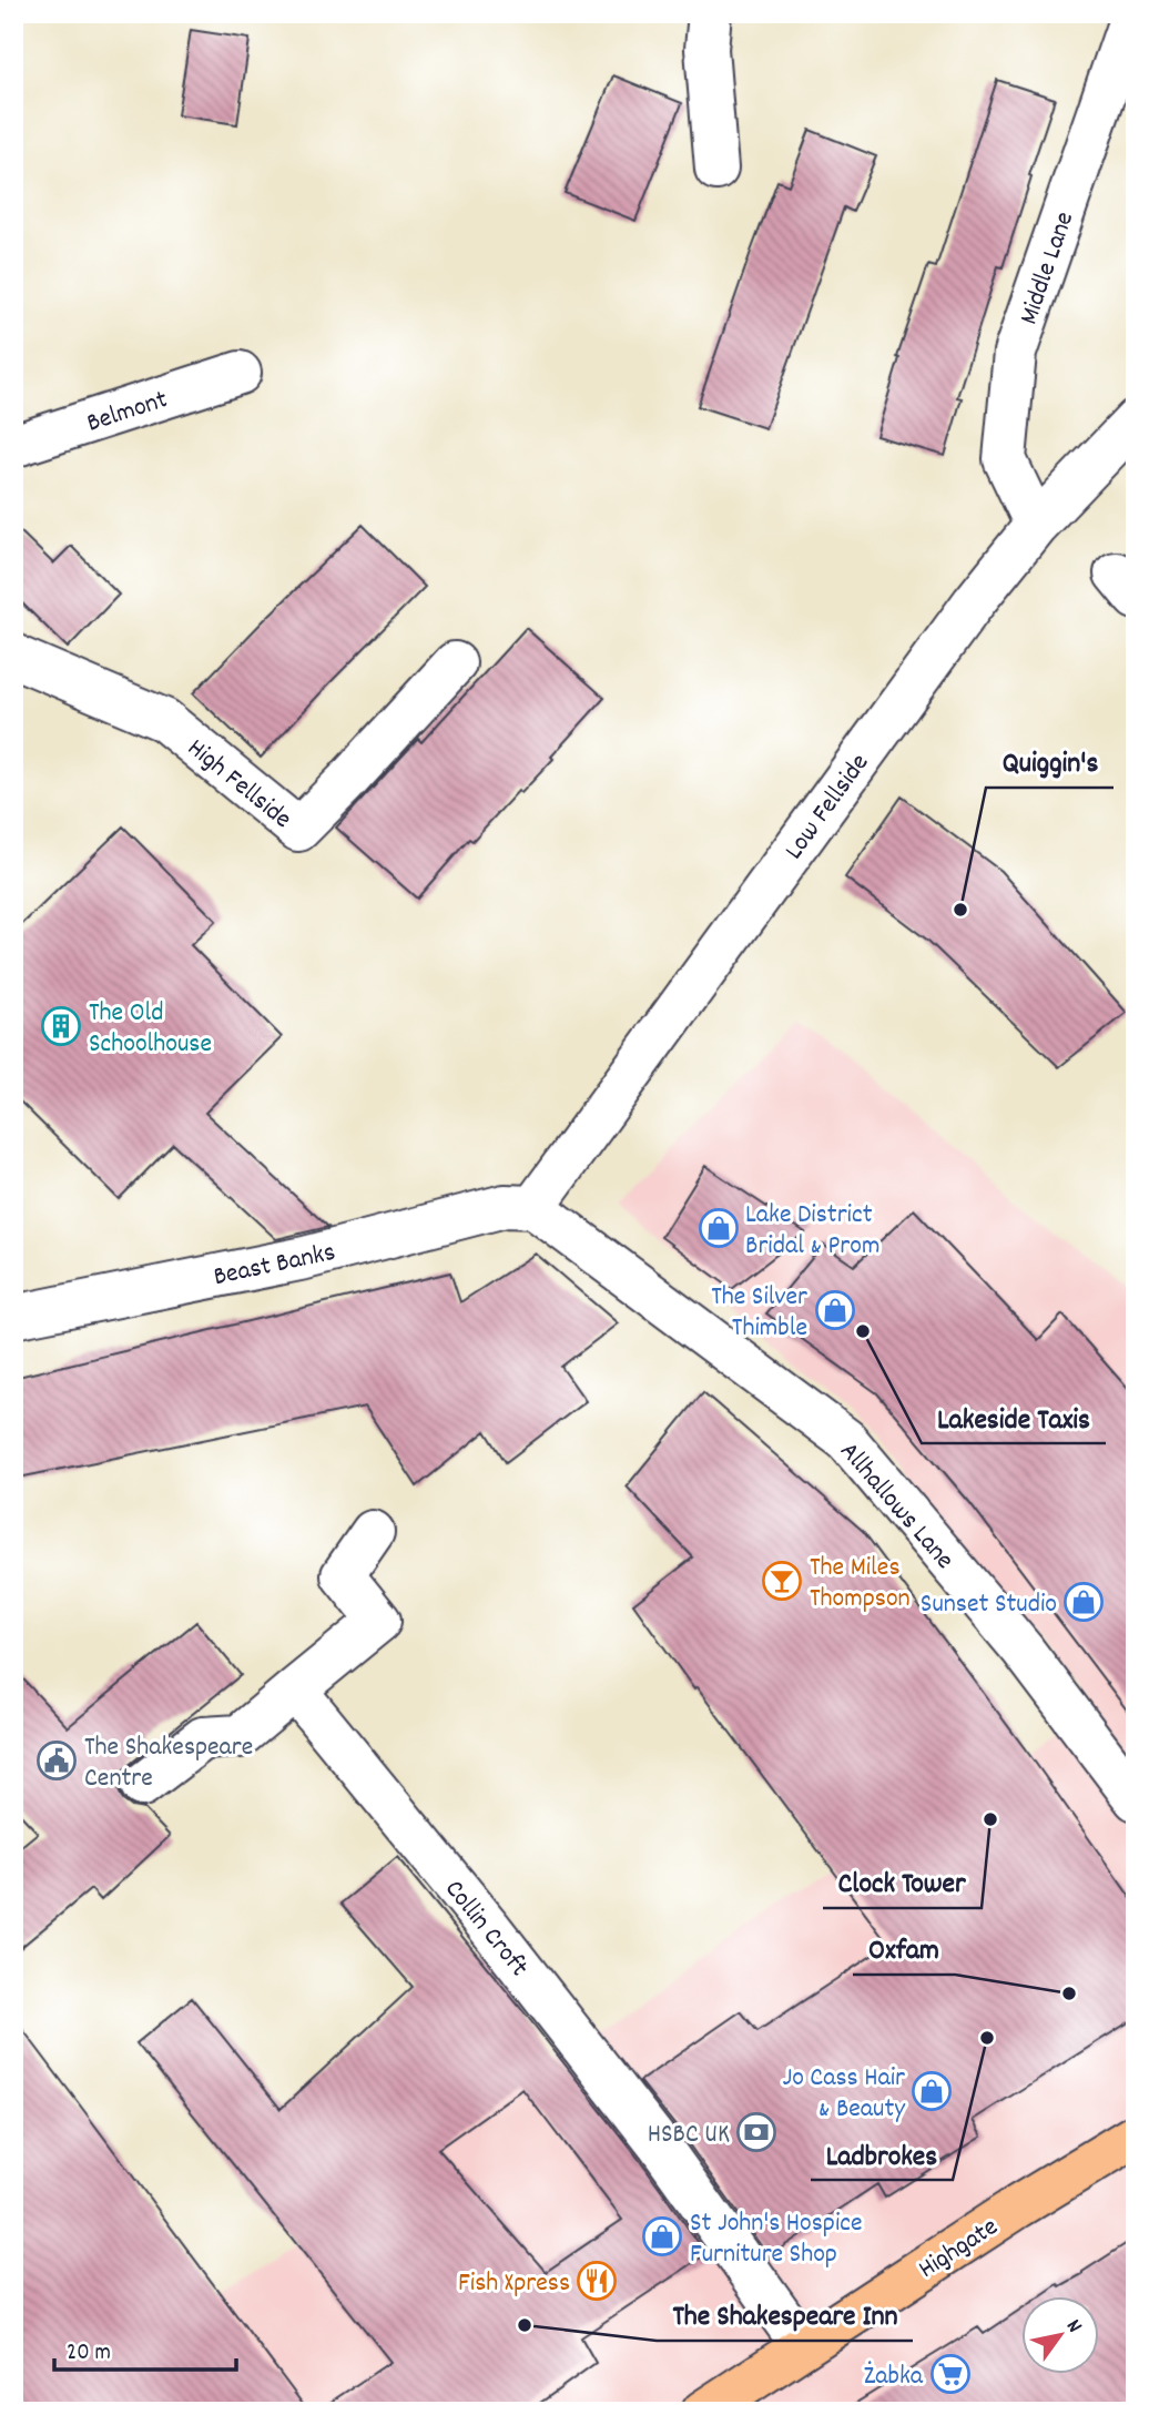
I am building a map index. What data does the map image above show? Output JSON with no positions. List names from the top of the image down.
{
  "streets": {
    "highway": ["Highgate"],
    "street": [
      "Middle Lane",
      "Belmont",
      "High Fellside",
      "Low Fellside",
      "Beast Banks",
      "Allhallows Lane",
      "Collin Croft"
    ]
  },
  "crossings": [
    ["Middle Lane", "Low Fellside"],
    ["Low Fellside", "Beast Banks"],
    ["Low Fellside", "Allhallows Lane"],
    ["Beast Banks", "Allhallows Lane"],
    ["Collin Croft", "Highgate"]
  ],
  "places": {
    "other": [
      "Quiggin's",
      "Lakeside Taxis",
      "Clock Tower",
      "Oxfam",
      "Ladbrokes",
      "The Shakespeare Inn"
    ],
    "building": ["The Old Schoolhouse"],
    "shop": [
      "Lake District Bridal & Prom",
      "The Silver Thimble",
      "Sunset Studio",
      "Jo Cass Hair & Beauty",
      "St John's Hospice Furniture Shop"
    ],
    "bar": ["The Miles Thompson"],
    "public building": ["The Shakespeare Centre"],
    "bank": ["HSBC UK"],
    "restaurant": ["Fish Xpress"],
    "supermarket": ["Żabka"]
  },
  "scale_bar": "20 m",
  "north": "top right"
}
